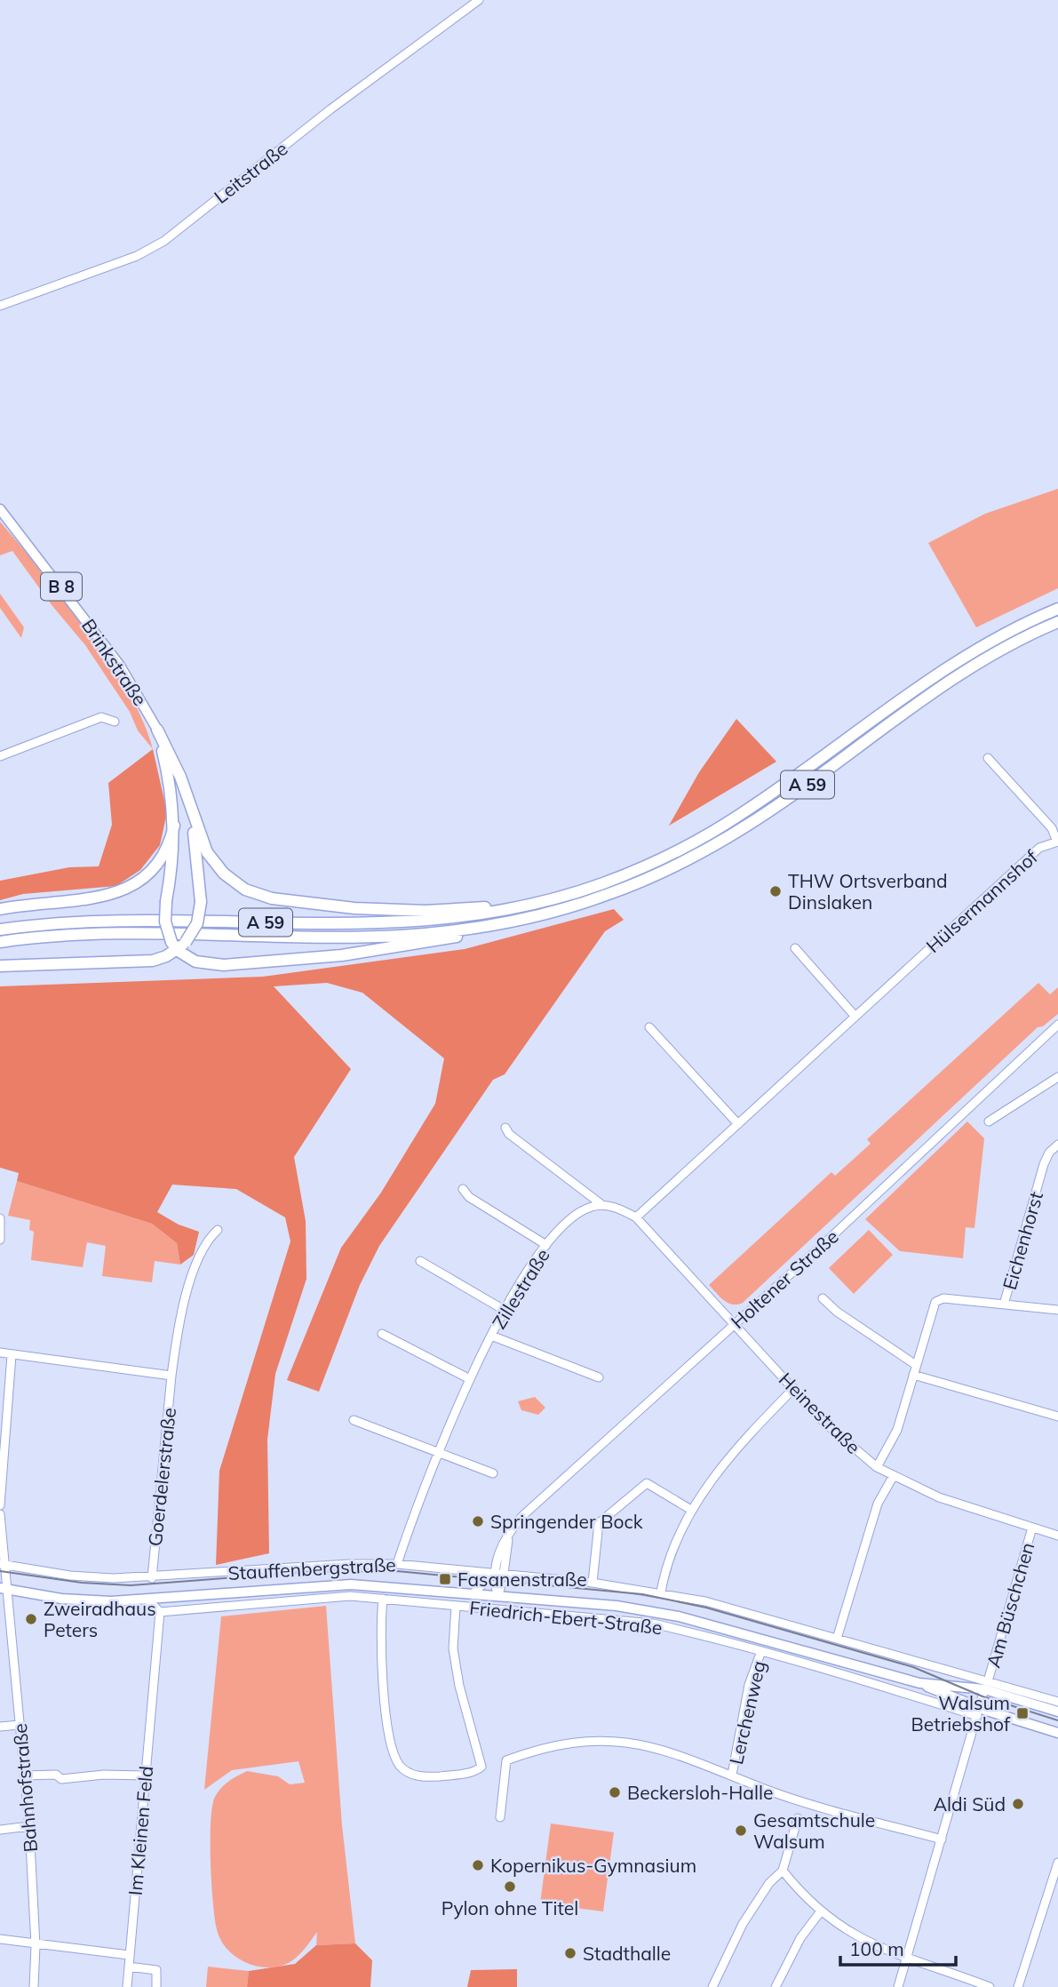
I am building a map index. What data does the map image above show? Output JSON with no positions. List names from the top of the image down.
{
  "streets": {
    "highway": ["A 59"],
    "main road": ["B 8", "Brinkstraße", "Friedrich-Ebert-Straße"],
    "street": [
      "Leitstraße",
      "Hülsermannshof",
      "Eichenhorst",
      "Holtener Straße",
      "Zillestraße",
      "Heinestraße",
      "Goerdelerstraße",
      "Stauffenbergstraße",
      "Am Büschchen",
      "Lerchenweg",
      "Bahnhofstraße",
      "Im Kleinen Feld"
    ]
  },
  "crossings": [
    ["Holtener Straße", "Heinestraße"],
    ["Holtener Straße", "Stauffenbergstraße"],
    ["Holtener Straße", "Friedrich-Ebert-Straße"],
    ["Zillestraße", "Stauffenbergstraße"],
    ["Heinestraße", "Am Büschchen"],
    ["Goerdelerstraße", "Stauffenbergstraße"],
    ["Stauffenbergstraße", "Am Büschchen"],
    ["Stauffenbergstraße", "Friedrich-Ebert-Straße"],
    ["Stauffenbergstraße", "Bahnhofstraße"],
    ["Am Büschchen", "Friedrich-Ebert-Straße"],
    ["Friedrich-Ebert-Straße", "Lerchenweg"],
    ["Friedrich-Ebert-Straße", "Bahnhofstraße"],
    ["Friedrich-Ebert-Straße", "Im Kleinen Feld"]
  ],
  "places": {
    "other": [
      "THW Ortsverband Dinslaken",
      "Springender Bock",
      "Zweiradhaus Peters",
      "Beckersloh-Halle",
      "Aldi Süd",
      "Gesamtschule Walsum",
      "Kopernikus-Gymnasium",
      "Pylon ohne Titel",
      "Stadthalle"
    ],
    "transit": ["Fasanenstraße", "Walsum Betriebshof"]
  },
  "scale_bar": "100 m"
}
